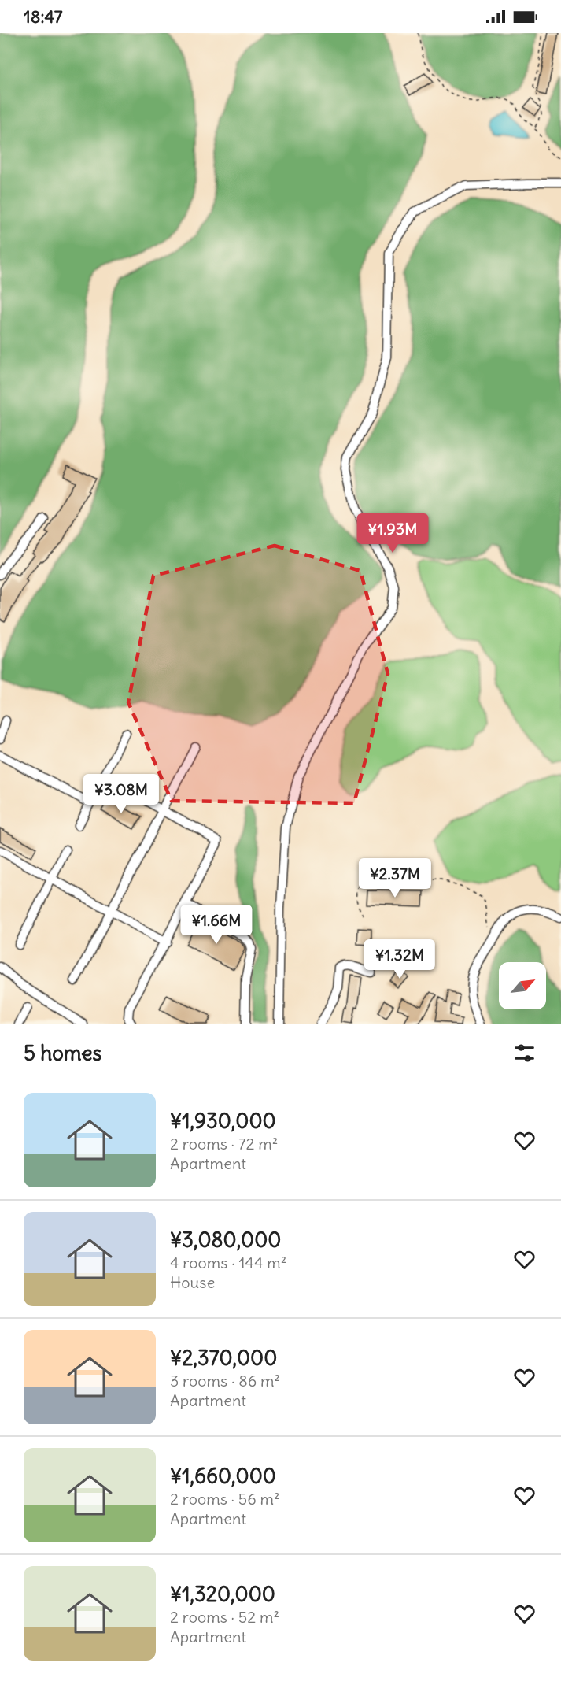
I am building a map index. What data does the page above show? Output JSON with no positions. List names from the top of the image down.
{
  "north": "top right",
  "page": {
    "status": "18:47",
    "price": [
      "¥1.93M",
      "¥3.08M",
      "¥2.37M",
      "¥1.66M",
      "¥1.32M"
    ],
    "heading": "5 homes",
    "list": [
      {
        "name": "¥1,930,000",
        "note": "2 rooms · 72 m² · Apartment"
      },
      {
        "name": "¥3,080,000",
        "note": "4 rooms · 144 m² · House"
      },
      {
        "name": "¥2,370,000",
        "note": "3 rooms · 86 m² · Apartment"
      },
      {
        "name": "¥1,660,000",
        "note": "2 rooms · 56 m² · Apartment"
      },
      {
        "name": "¥1,320,000",
        "note": "2 rooms · 52 m² · Apartment"
      }
    ]
  }
}
